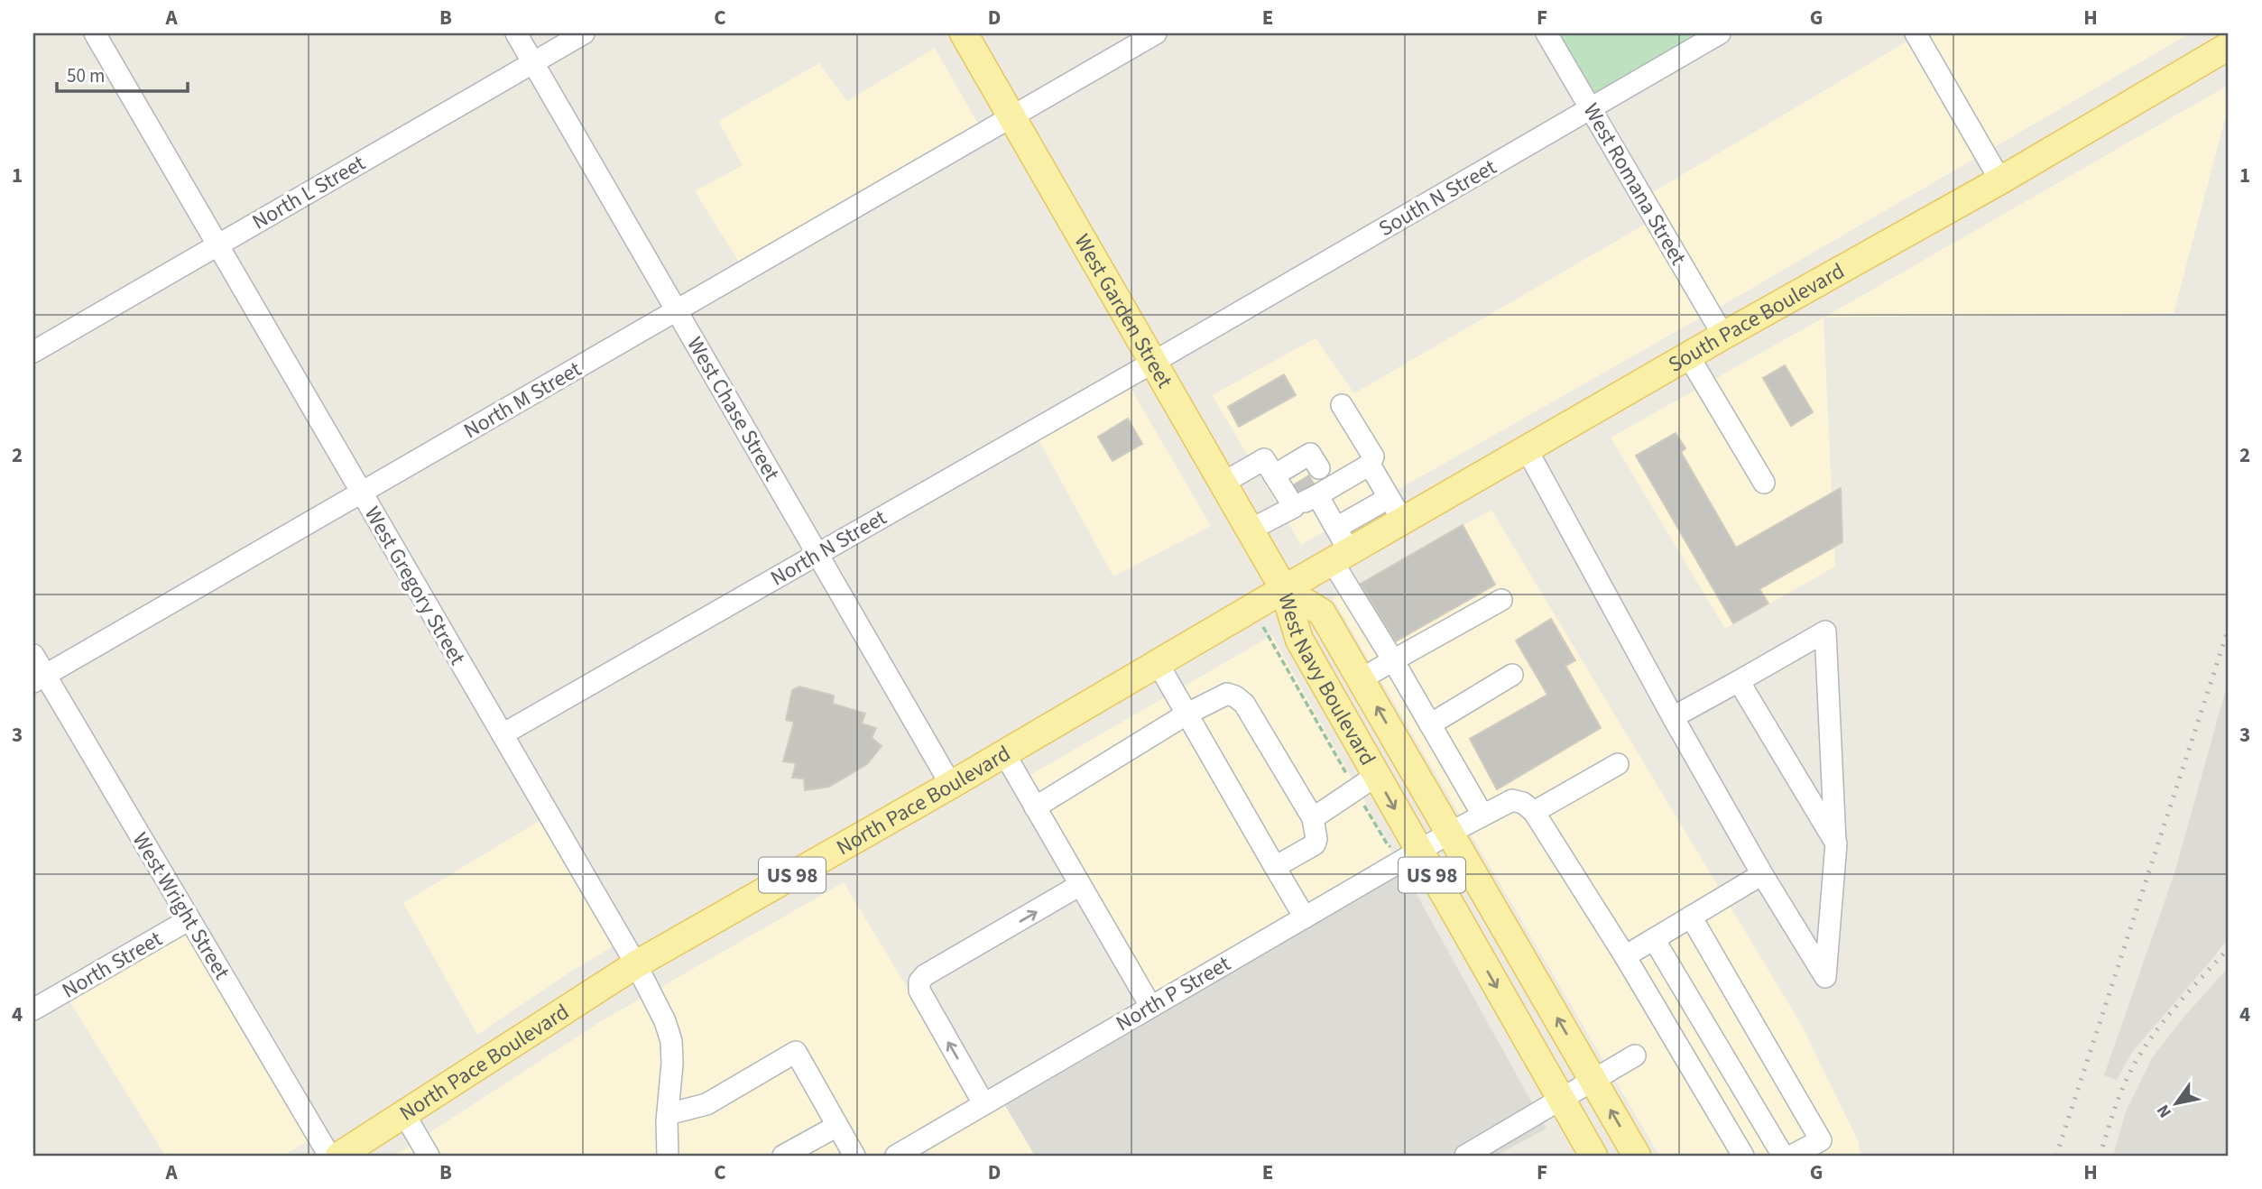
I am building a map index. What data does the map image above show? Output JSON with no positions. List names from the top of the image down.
{
  "streets": {
    "main road": [
      "West Garden Street",
      "South Pace Boulevard",
      "West Navy Boulevard",
      "North Pace Boulevard",
      "US 98"
    ],
    "street": [
      "West Romana Street",
      "North L Street",
      "South N Street",
      "North M Street",
      "West Chase Street",
      "North N Street",
      "West Gregory Street",
      "West Wright Street",
      "North Street",
      "North P Street"
    ]
  },
  "crossings": [
    ["West Romana Street", "South N Street"],
    ["West Romana Street", "South Pace Boulevard"],
    ["North L Street", "West Chase Street"],
    ["North L Street", "West Gregory Street"],
    ["South N Street", "West Garden Street"],
    ["South N Street", "North N Street"],
    ["West Garden Street", "South Pace Boulevard"],
    ["West Garden Street", "North M Street"],
    ["West Garden Street", "North N Street"],
    ["West Garden Street", "West Navy Boulevard"],
    ["West Garden Street", "North Pace Boulevard"],
    ["South Pace Boulevard", "West Navy Boulevard"],
    ["South Pace Boulevard", "North Pace Boulevard"],
    ["North M Street", "West Chase Street"],
    ["North M Street", "West Gregory Street"],
    ["North M Street", "West Wright Street"],
    ["West Chase Street", "North N Street"],
    ["West Chase Street", "North Pace Boulevard"],
    ["North N Street", "West Gregory Street"],
    ["West Gregory Street", "North Pace Boulevard"],
    ["West Navy Boulevard", "North Pace Boulevard"],
    ["West Navy Boulevard", "North P Street"],
    ["West Wright Street", "North Street"]
  ],
  "scale_bar": "50 m",
  "north": "bottom left",
  "grid": {
    "columns": [
      "A",
      "B",
      "C",
      "D",
      "E",
      "F",
      "G",
      "H"
    ],
    "rows": [
      "1",
      "2",
      "3",
      "4"
    ]
  }
}
